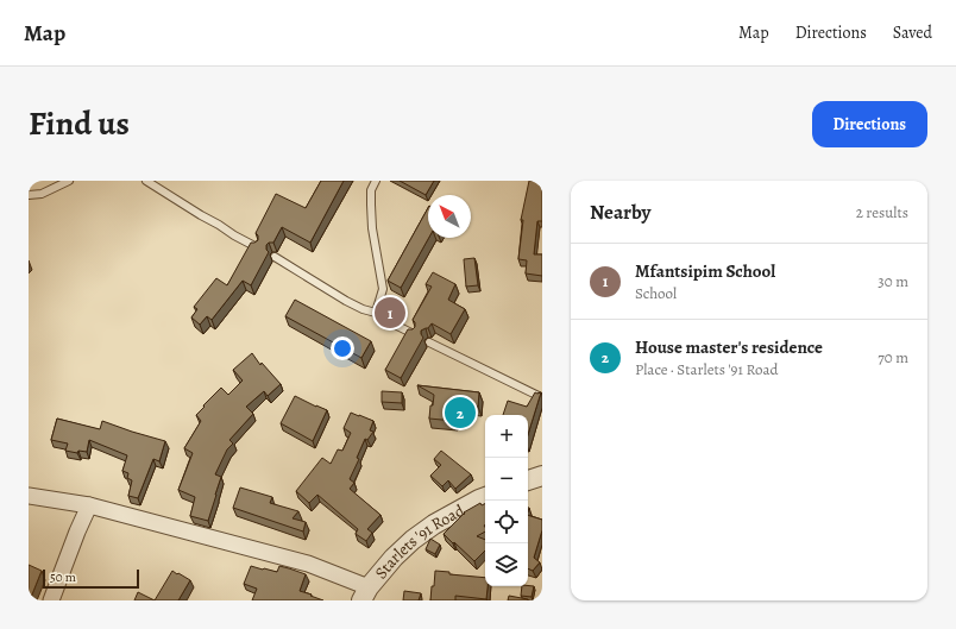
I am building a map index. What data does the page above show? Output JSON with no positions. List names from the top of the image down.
{
  "streets": {
    "street": ["Starlets '91 Road"]
  },
  "scale_bar": "50 m",
  "north": "top left",
  "page": {
    "header": "Map",
    "nav": ["Map", "Directions", "Saved"],
    "title": "Find us",
    "buttons": "Directions",
    "heading": ["Nearby", "2 results"],
    "list": [
      {
        "mark": "1",
        "name": "Mfantsipim School",
        "note": "School",
        "value": "30 m"
      },
      {
        "mark": "2",
        "name": "House master's residence",
        "note": "Place · Starlets '91 Road",
        "value": "70 m"
      }
    ],
    "pins": ["1", "2"],
    "map_buttons": ["+", "−"],
    "scale": "50 m"
  }
}
